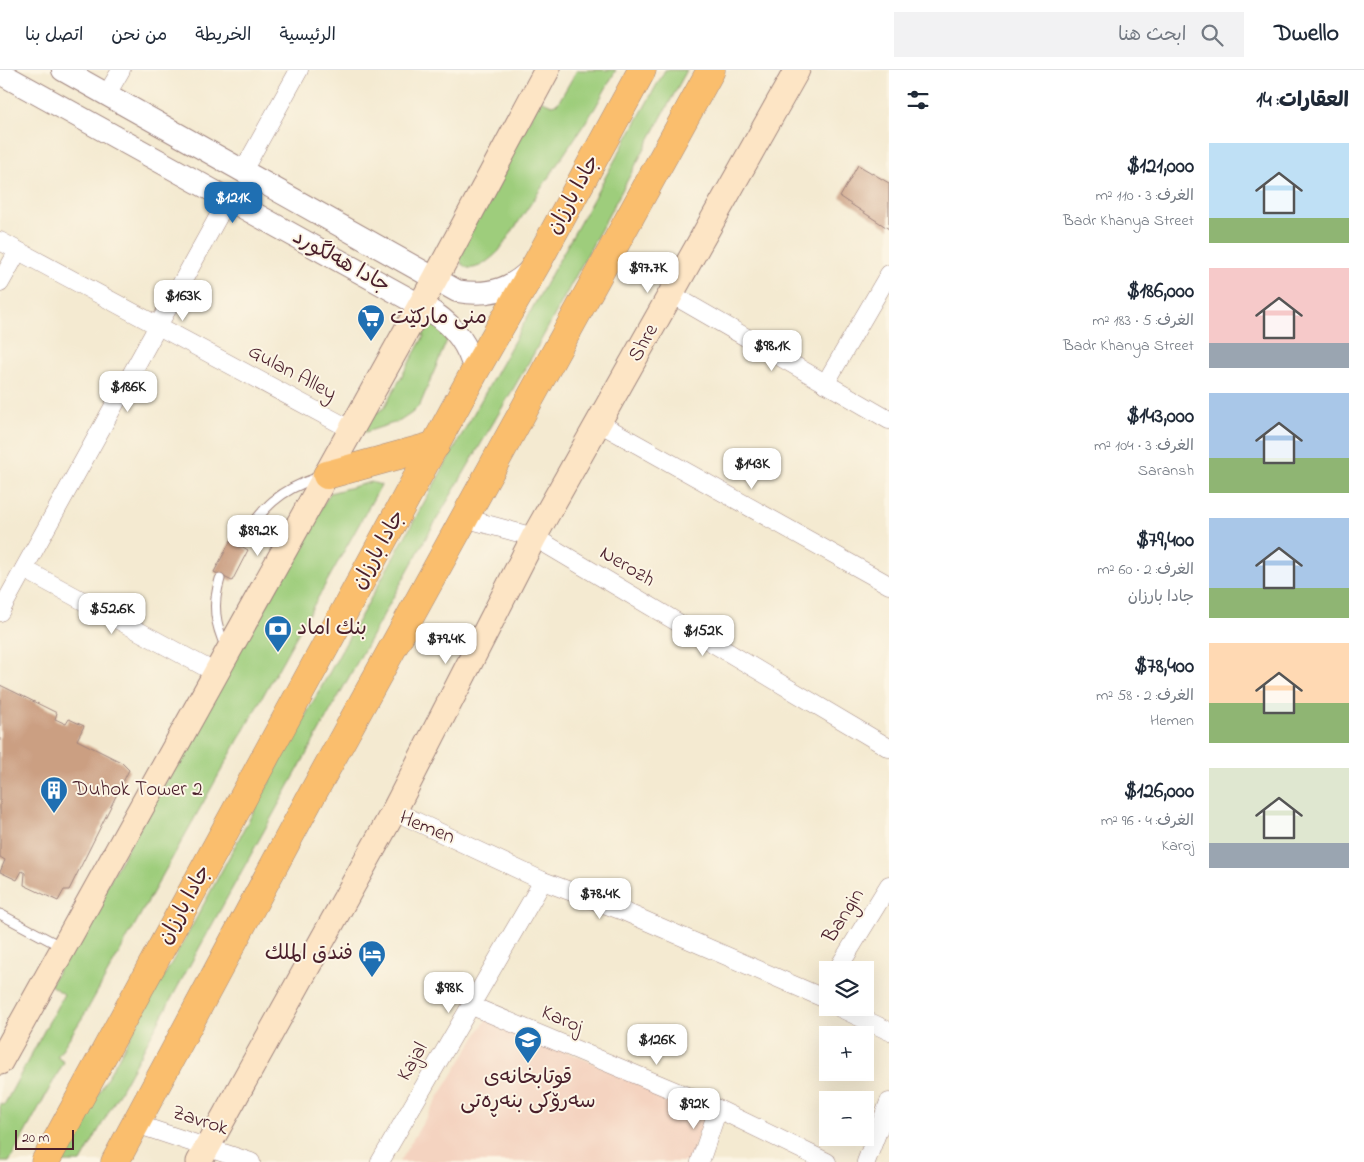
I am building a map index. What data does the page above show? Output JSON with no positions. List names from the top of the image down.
{
  "streets": {
    "highway": ["جادا بارزان"],
    "main road": ["Shre", "Hemen"],
    "street": [
      "جادا هەلگورد",
      "Gulan Alley",
      "Nerozh",
      "Bangin",
      "Karoj",
      "Kajal",
      "Zavrok"
    ]
  },
  "crossings": [
    ["جادا بارزان", "جادا هەلگورد"],
    ["Shre", "Nerozh"],
    ["Shre", "Hemen"],
    ["Hemen", "Kajal"],
    ["Hemen", "Zavrok"],
    ["Karoj", "Kajal"]
  ],
  "places": {
    "supermarket": ["منی مارکێت"],
    "bank": ["بنك اماد"],
    "building": ["Duhok Tower 2"],
    "hotel": ["فندق الملك"],
    "school or university": ["قوتابخانەی سەرۆکی بنەڕەتی"]
  },
  "scale_bar": "20 m",
  "page": {
    "header": "Dwello",
    "search": "ابحث هنا",
    "nav": [
      "الرئيسية",
      "الخريطة",
      "من نحن",
      "اتصل بنا"
    ],
    "heading": "العقارات: 14",
    "list": [
      {
        "name": "$121,000",
        "note": "الغرف: 3 · 110 m² · Badr Khanya Street"
      },
      {
        "name": "$186,000",
        "note": "الغرف: 5 · 183 m² · Badr Khanya Street"
      },
      {
        "name": "$143,000",
        "note": "الغرف: 3 · 104 m² · Saransh"
      },
      {
        "name": "$79,400",
        "note": "الغرف: 2 · 60 m² · جادا بارزان"
      },
      {
        "name": "$78,400",
        "note": "الغرف: 2 · 58 m² · Hemen"
      },
      {
        "name": "$126,000",
        "note": "الغرف: 4 · 96 m² · Karoj"
      }
    ],
    "price": [
      "$121K",
      "$97.7K",
      "$163K",
      "$98.1K",
      "$186K",
      "$143K",
      "$89.2K",
      "$52.6K",
      "$152K",
      "$79.4K",
      "$78.4K",
      "$98K",
      "$126K",
      "$92K"
    ],
    "map_buttons": ["+", "−"],
    "scale": "20 m"
  }
}
